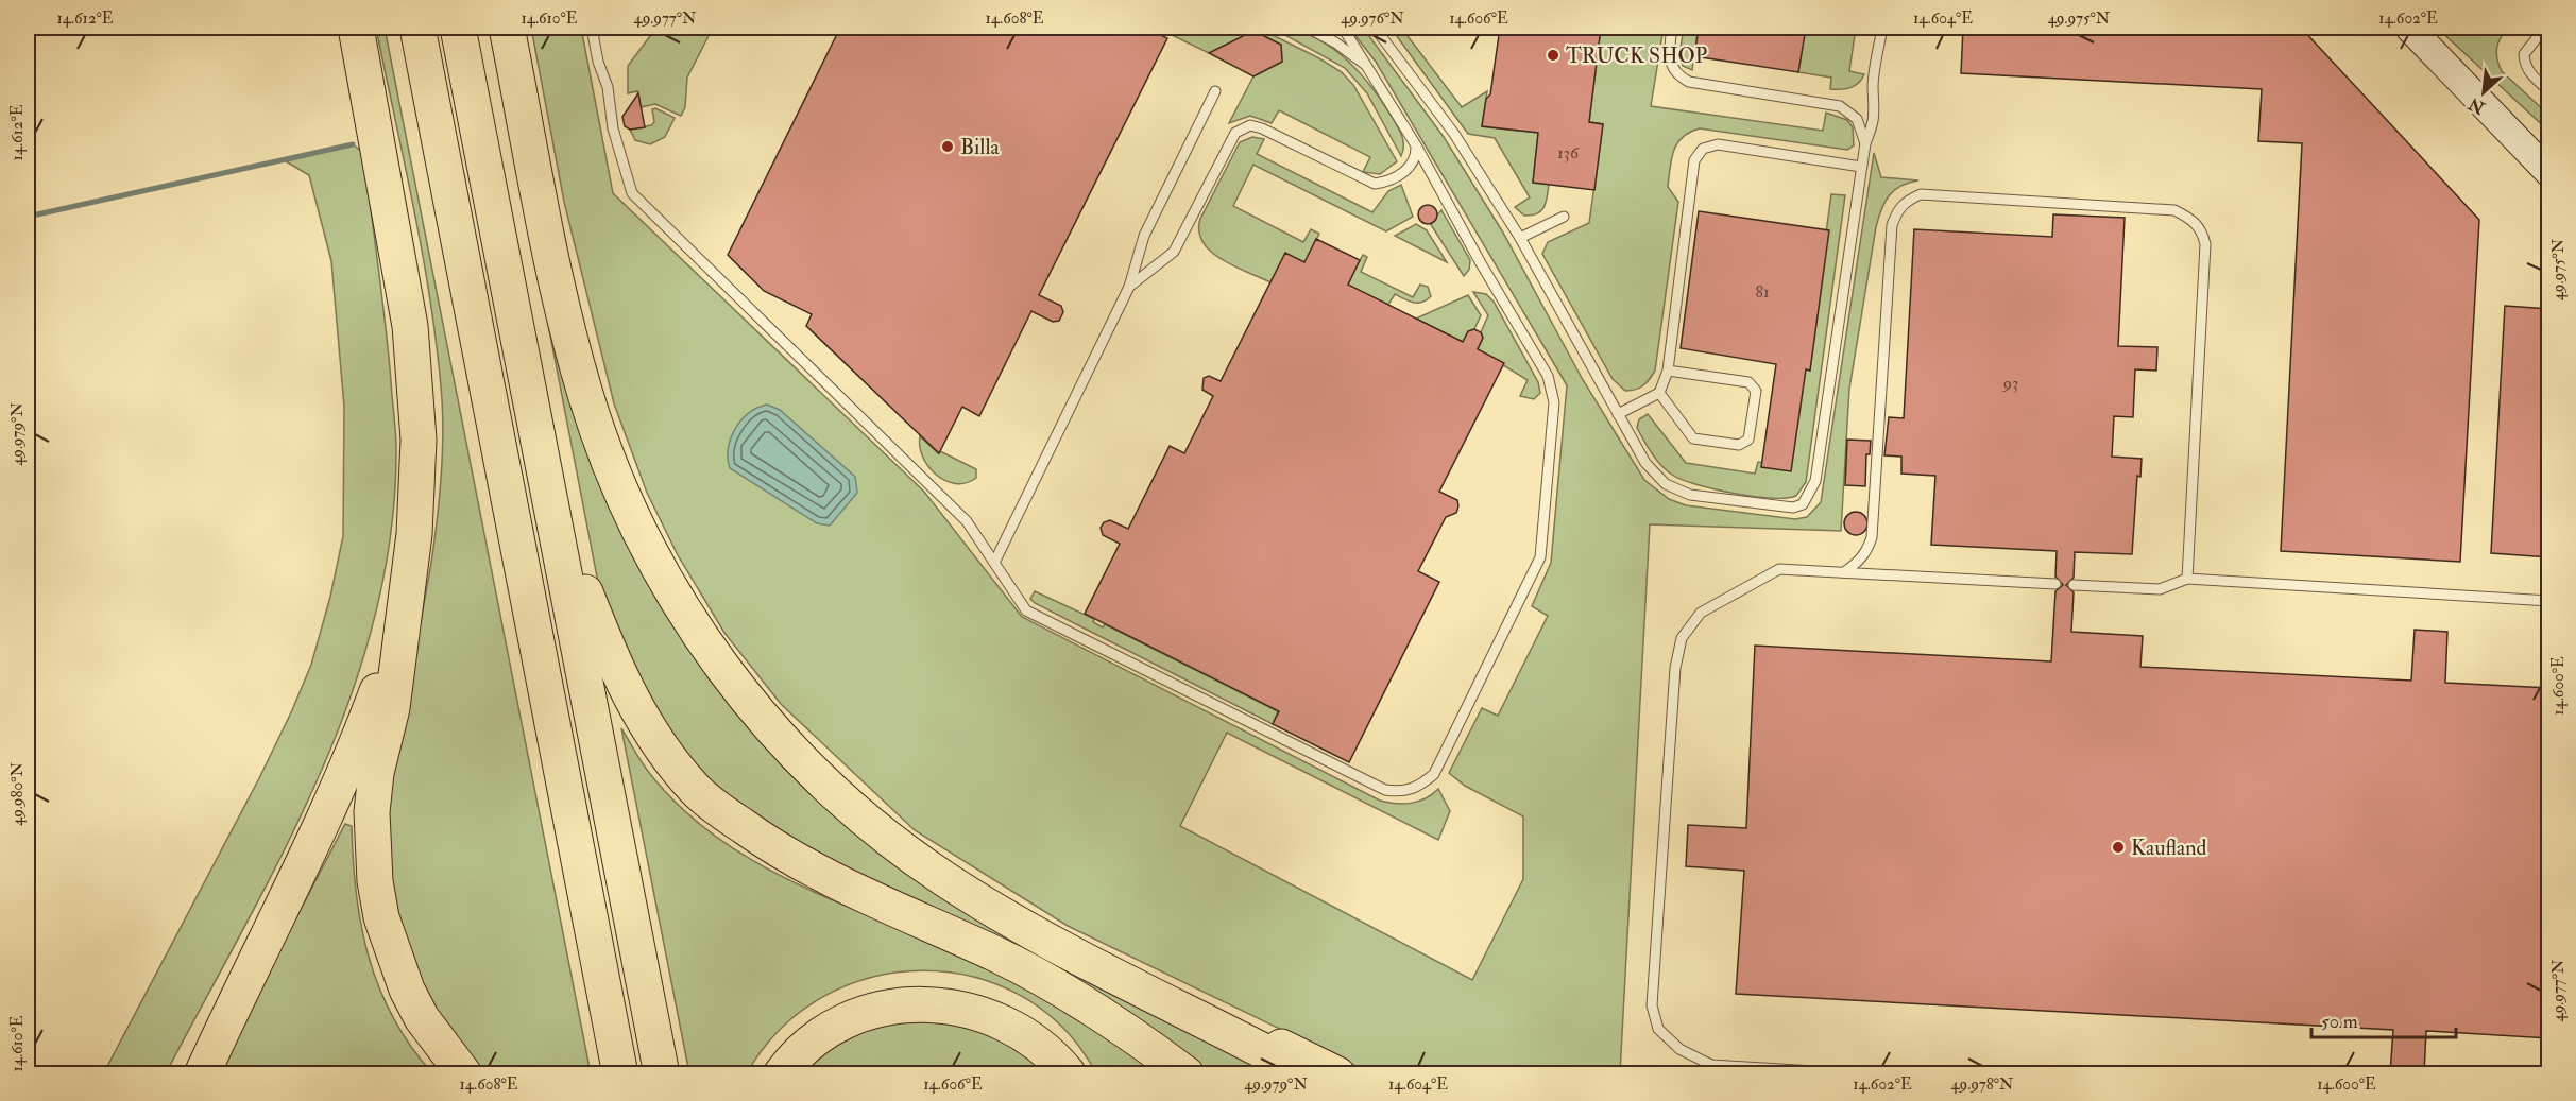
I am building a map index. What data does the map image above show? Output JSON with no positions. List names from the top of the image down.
{
  "places": ["TRUCK SHOP", "Billa", "Kaufland"],
  "house_numbers": ["136", "81", "93"],
  "scale_bar": "50 m",
  "north": "bottom left",
  "coordinates": [
    "14.612°E",
    "14.610°E",
    "49.977°N",
    "14.608°E",
    "49.976°N",
    "14.606°E",
    "14.604°E",
    "49.975°N",
    "14.602°E",
    "49.979°N",
    "14.600°E",
    "49.980°N",
    "49.978°N"
  ]
}
